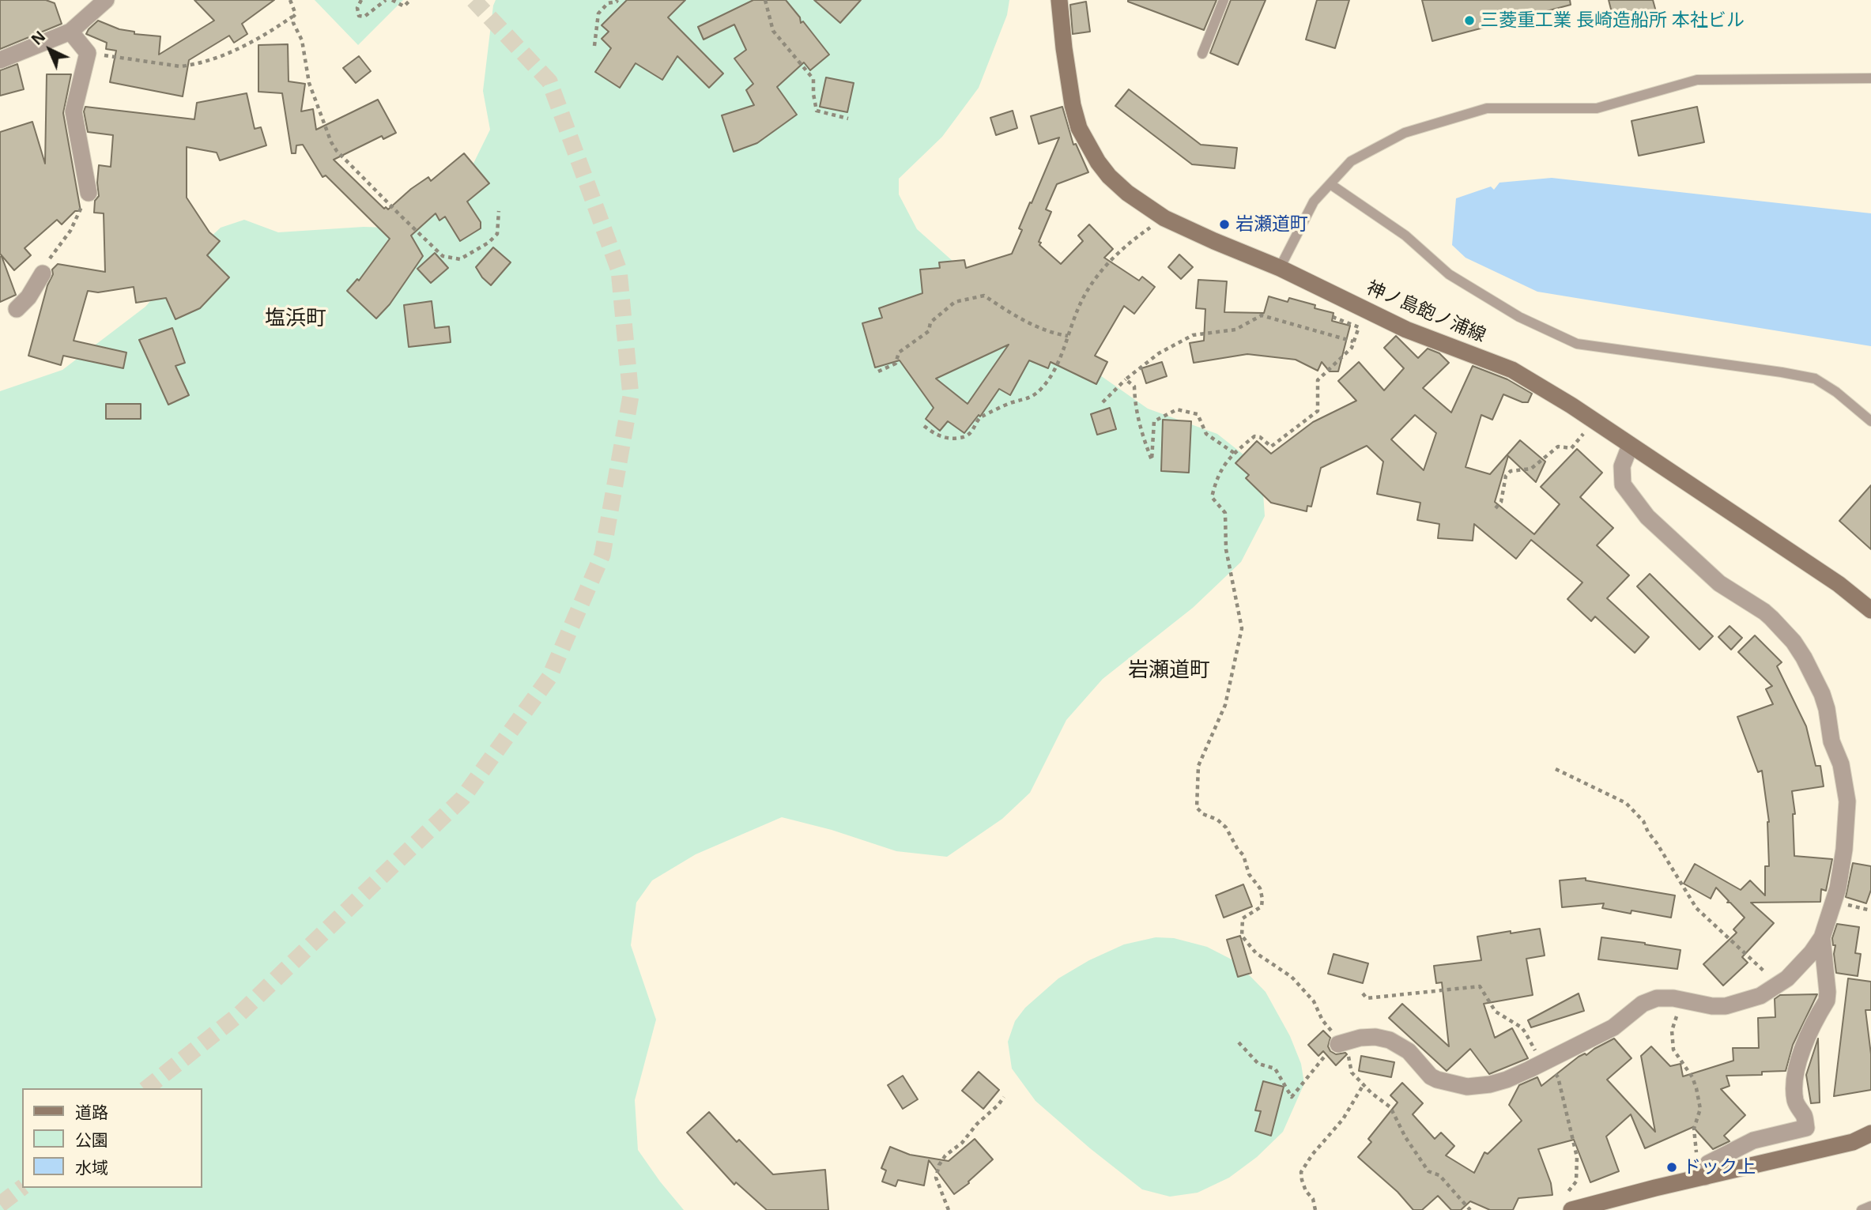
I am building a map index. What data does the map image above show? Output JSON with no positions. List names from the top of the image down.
{
  "streets": {
    "main road": ["神ノ島飽ノ浦線"]
  },
  "districts": ["塩浜町", "岩瀬道町"],
  "places": ["三菱重工業 長崎造船所 本社ビル", "岩瀬道町", "ドック上"],
  "legend": ["道路", "公園", "水域"],
  "north": "top left"
}
